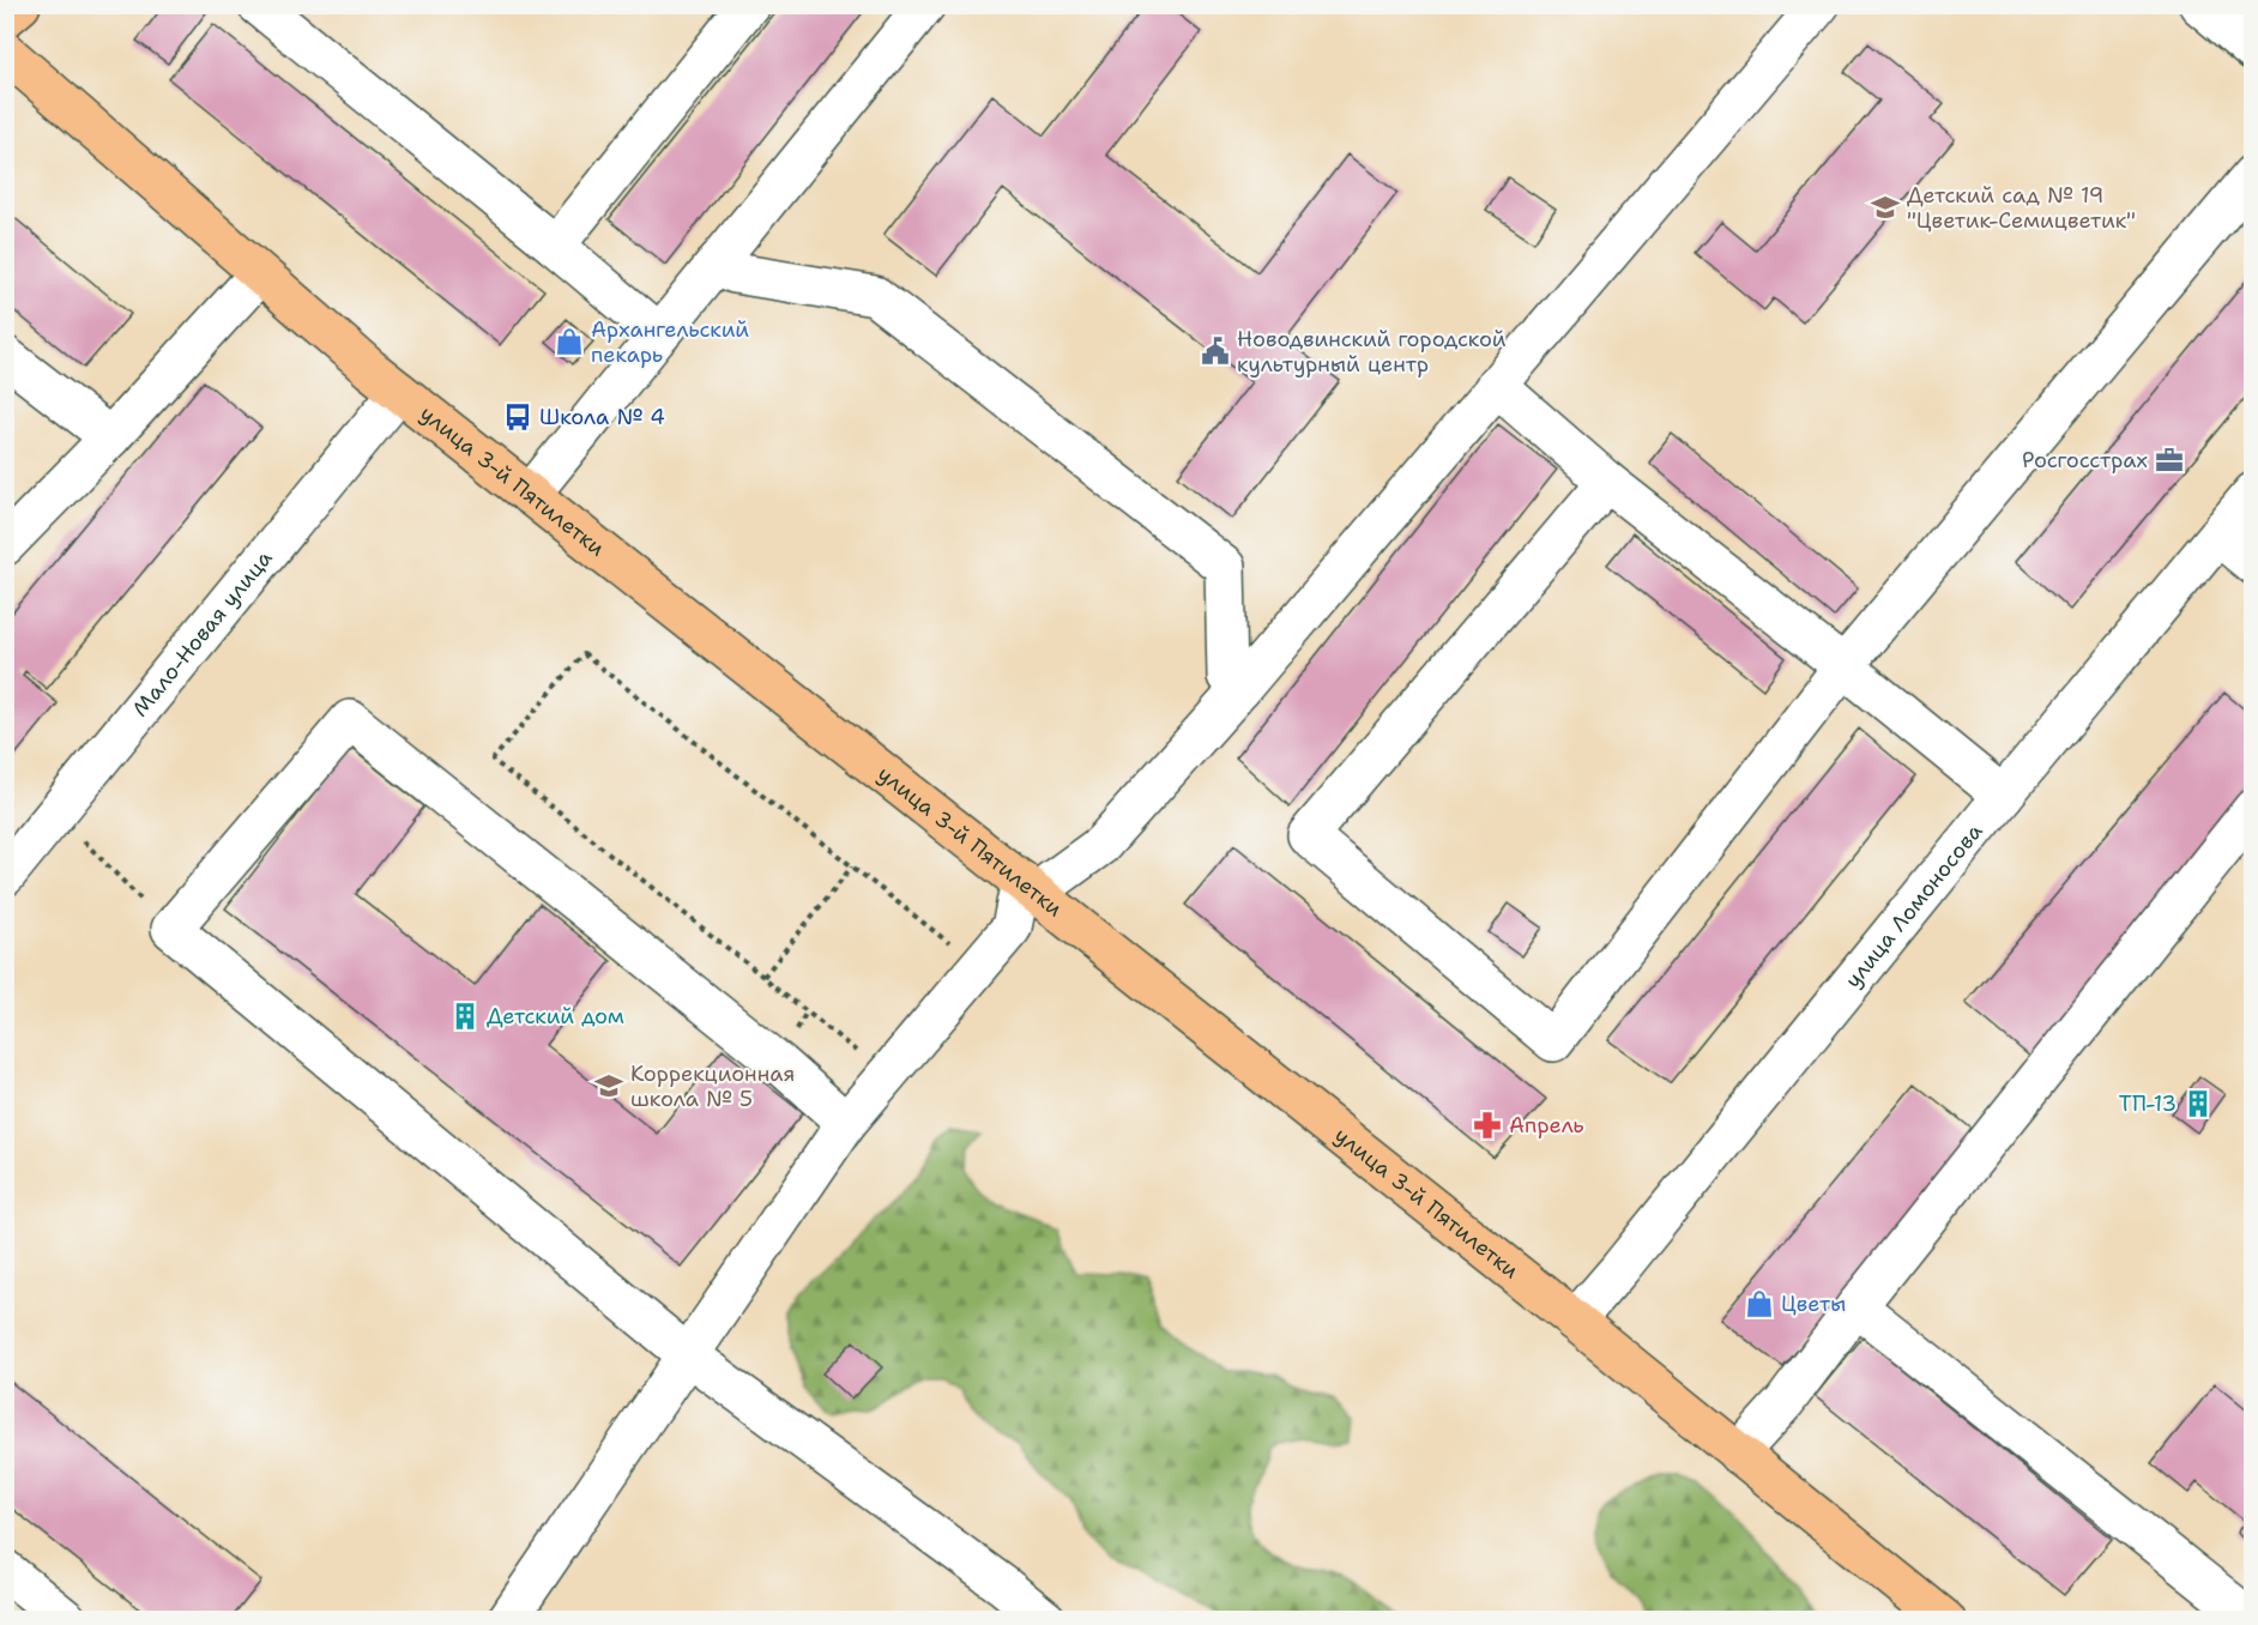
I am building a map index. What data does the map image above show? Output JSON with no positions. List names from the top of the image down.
{
  "streets": {
    "main road": ["улица 3-й Пятилетки"],
    "street": ["Мало-Новая улица", "улица Ломоносова"]
  },
  "crossings": [
    ["улица 3-й Пятилетки", "Мало-Новая улица"],
    ["улица 3-й Пятилетки", "улица Ломоносова"]
  ],
  "places": {
    "school or university": ["Детский сад № 19 \"Цветик-Семицветик\"", "Коррекционная школа № 5"],
    "shop": ["Архангельский пекарь", "Цветы"],
    "public building": ["Новодвинский городской культурный центр"],
    "bus stop": ["Школа № 4"],
    "office": ["Росгосстрах"],
    "building": ["Детский дом", "ТП-13"],
    "pharmacy": ["Апрель"]
  }
}
